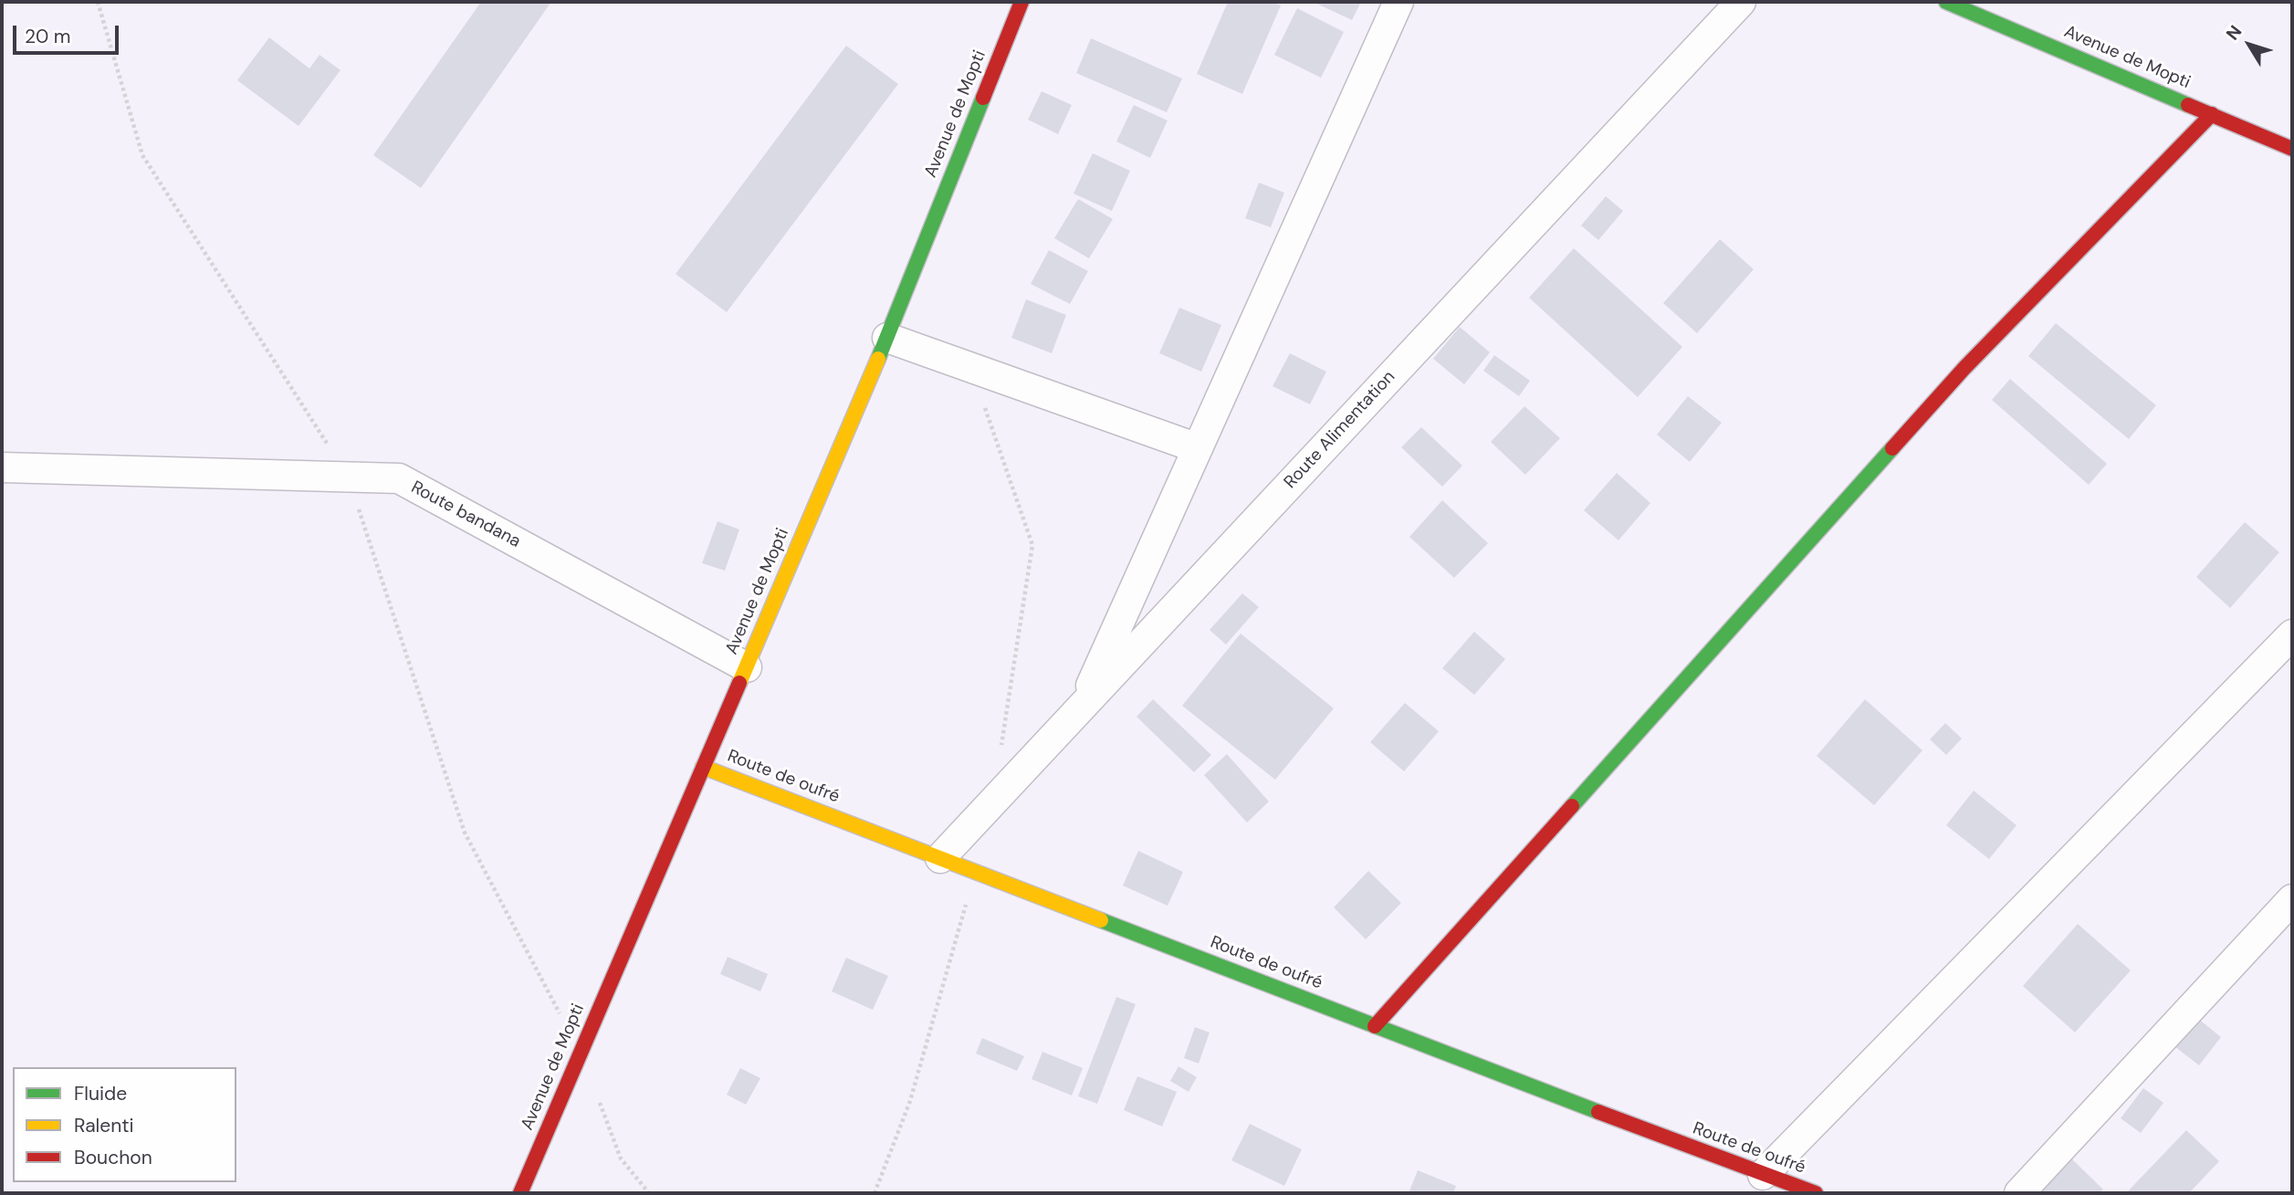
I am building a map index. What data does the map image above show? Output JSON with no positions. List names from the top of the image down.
{
  "streets": {
    "street": [
      "Avenue de Mopti",
      "Route Alimentation",
      "Route bandana",
      "Route de oufré"
    ]
  },
  "crossings": [
    ["Avenue de Mopti", "Route bandana"],
    ["Avenue de Mopti", "Route de oufré"],
    ["Route Alimentation", "Route de oufré"]
  ],
  "legend": ["Fluide", "Ralenti", "Bouchon"],
  "scale_bar": "20 m",
  "north": "top left"
}
